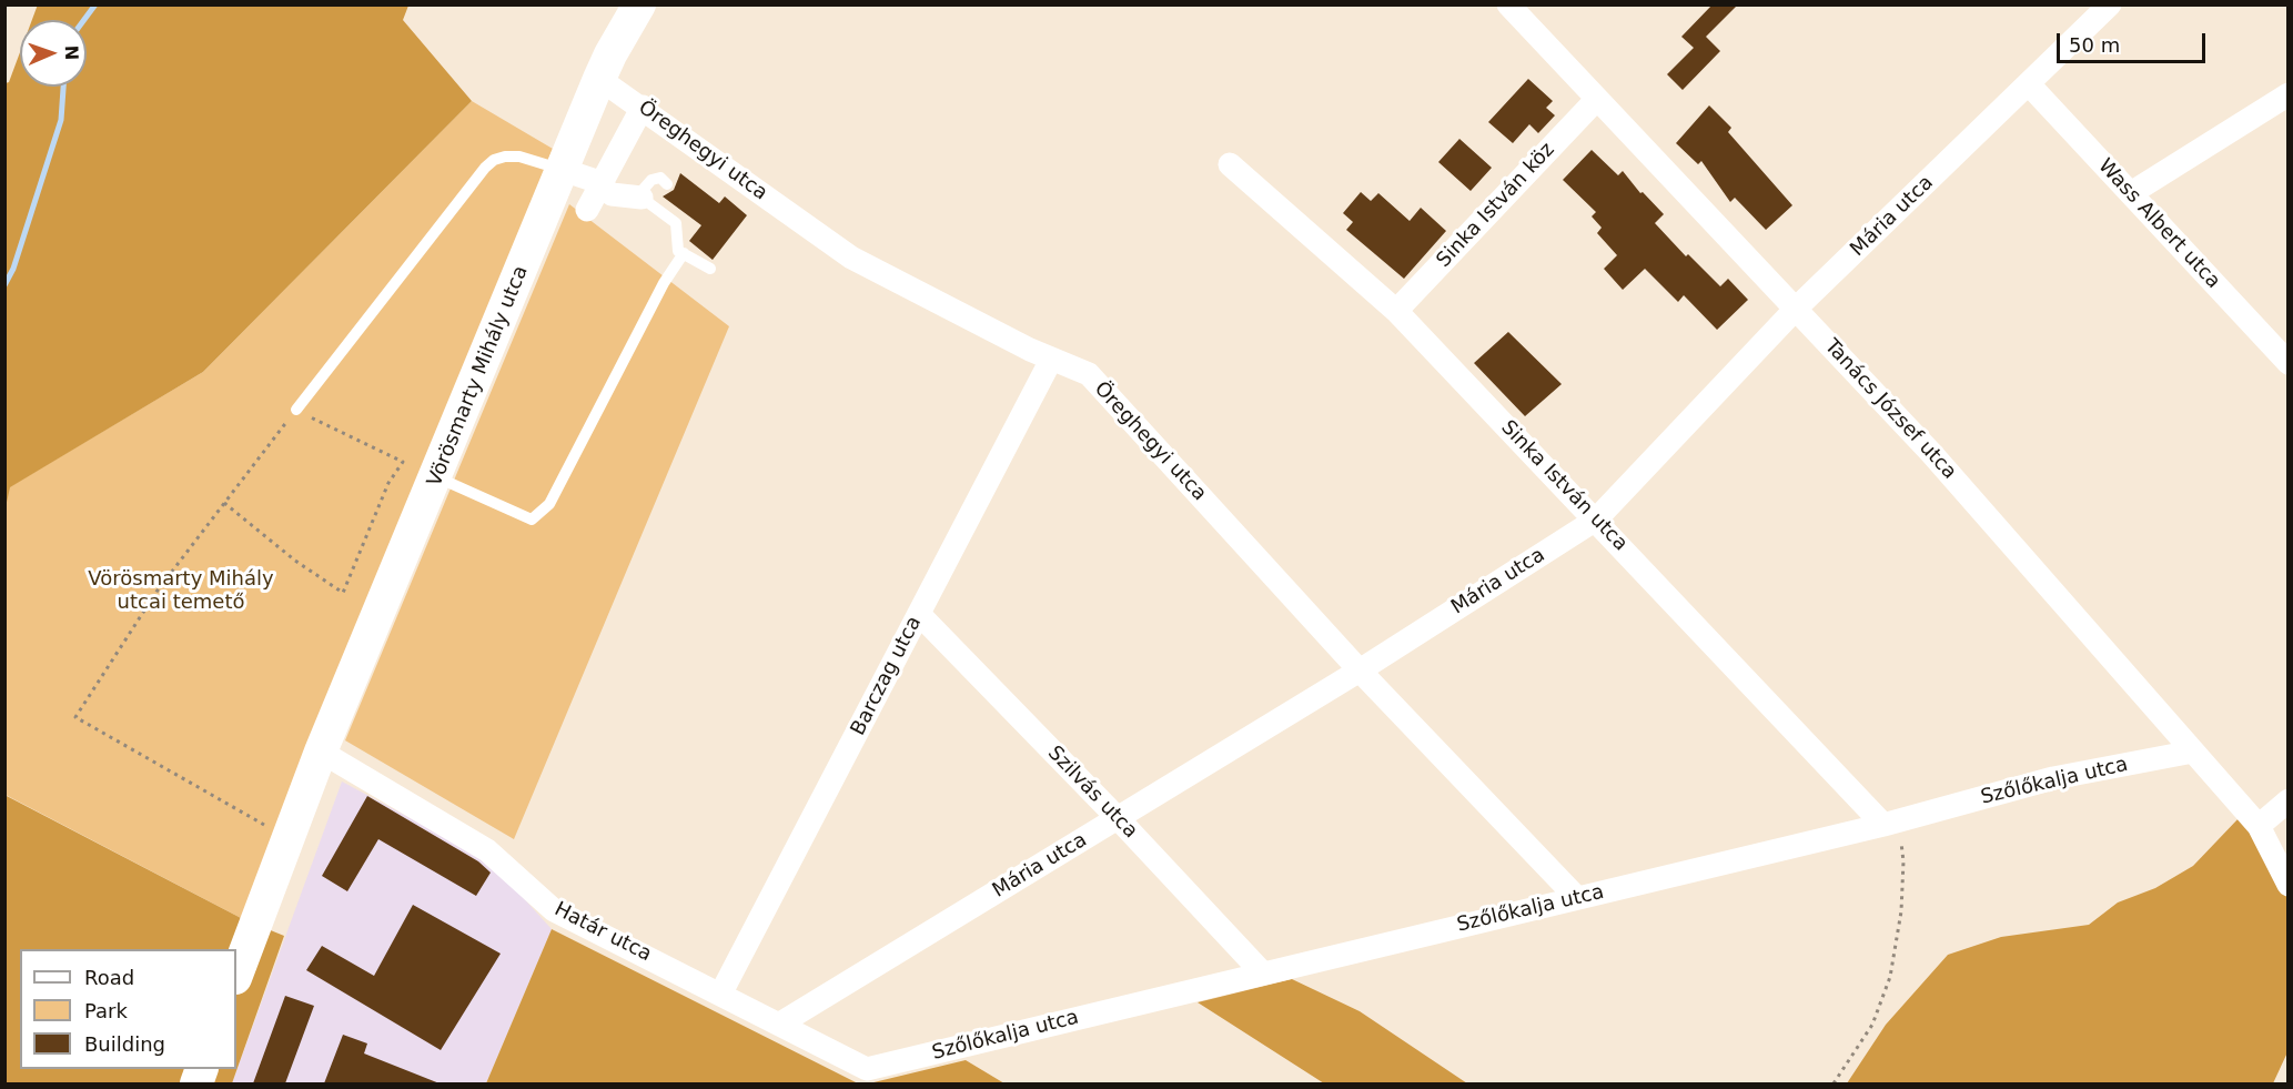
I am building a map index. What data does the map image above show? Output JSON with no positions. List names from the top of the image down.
{
  "streets": {
    "main road": ["Vörösmarty Mihály utca"],
    "street": [
      "Öreghegyi utca",
      "Sinka István köz",
      "Mária utca",
      "Wass Albert utca",
      "Tanács József utca",
      "Sinka István utca",
      "Barczag utca",
      "Szőlőkalja utca",
      "Szilvás utca",
      "Határ utca"
    ]
  },
  "crossings": [
    ["Öreghegyi utca", "Mária utca"],
    ["Öreghegyi utca", "Vörösmarty Mihály utca"],
    ["Öreghegyi utca", "Barczag utca"],
    ["Öreghegyi utca", "Szőlőkalja utca"],
    ["Sinka István köz", "Tanács József utca"],
    ["Sinka István köz", "Sinka István utca"],
    ["Mária utca", "Wass Albert utca"],
    ["Mária utca", "Tanács József utca"],
    ["Mária utca", "Sinka István utca"],
    ["Mária utca", "Szilvás utca"],
    ["Mária utca", "Határ utca"],
    ["Vörösmarty Mihály utca", "Határ utca"],
    ["Tanács József utca", "Szőlőkalja utca"],
    ["Sinka István utca", "Szőlőkalja utca"],
    ["Barczag utca", "Szilvás utca"],
    ["Barczag utca", "Határ utca"],
    ["Szőlőkalja utca", "Szilvás utca"],
    ["Szőlőkalja utca", "Határ utca"]
  ],
  "parks": ["Vörösmarty Mihály utcai temető"],
  "legend": ["Road", "Park", "Building"],
  "scale_bar": "50 m",
  "north": "right"
}
